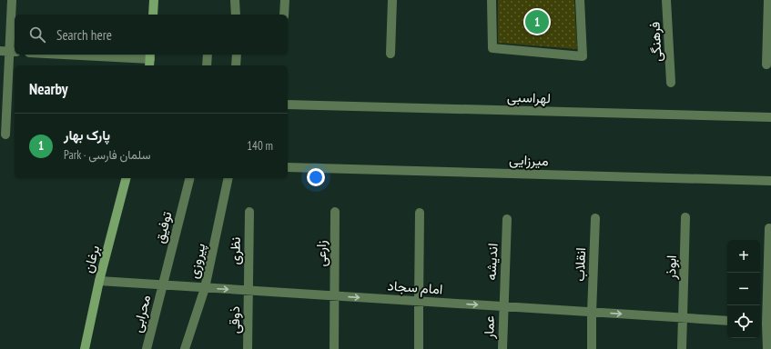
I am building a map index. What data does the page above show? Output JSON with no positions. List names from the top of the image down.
{
  "streets": {
    "main road": ["برغان"],
    "street": [
      "فرهنگی",
      "لهراسبی",
      "میرزایی",
      "توفیق",
      "نظری",
      "زارعی",
      "پیروزی",
      "اندیشه",
      "انقلاب",
      "ابوذر",
      "امام سجاد",
      "محرابی",
      "ذوقی",
      "عمار"
    ]
  },
  "crossings": [
    ["توفیق", "امام سجاد"],
    ["توفیق", "محرابی"],
    ["نظری", "امام سجاد"],
    ["نظری", "ذوقی"],
    ["زارعی", "امام سجاد"],
    ["برغان", "امام سجاد"],
    ["پیروزی", "امام سجاد"],
    ["اندیشه", "امام سجاد"],
    ["اندیشه", "عمار"],
    ["انقلاب", "امام سجاد"],
    ["ابوذر", "امام سجاد"],
    ["امام سجاد", "محرابی"],
    ["امام سجاد", "ذوقی"],
    ["امام سجاد", "عمار"]
  ],
  "one_way": ["امام سجاد"],
  "page": {
    "pins": "1",
    "search": "Search here",
    "heading": "Nearby",
    "list": [
      {
        "mark": "1",
        "name": "پارک‌ بهار",
        "note": "Park · سلمان فارسی",
        "value": "140 m"
      }
    ],
    "map_buttons": ["+", "−"]
  }
}
